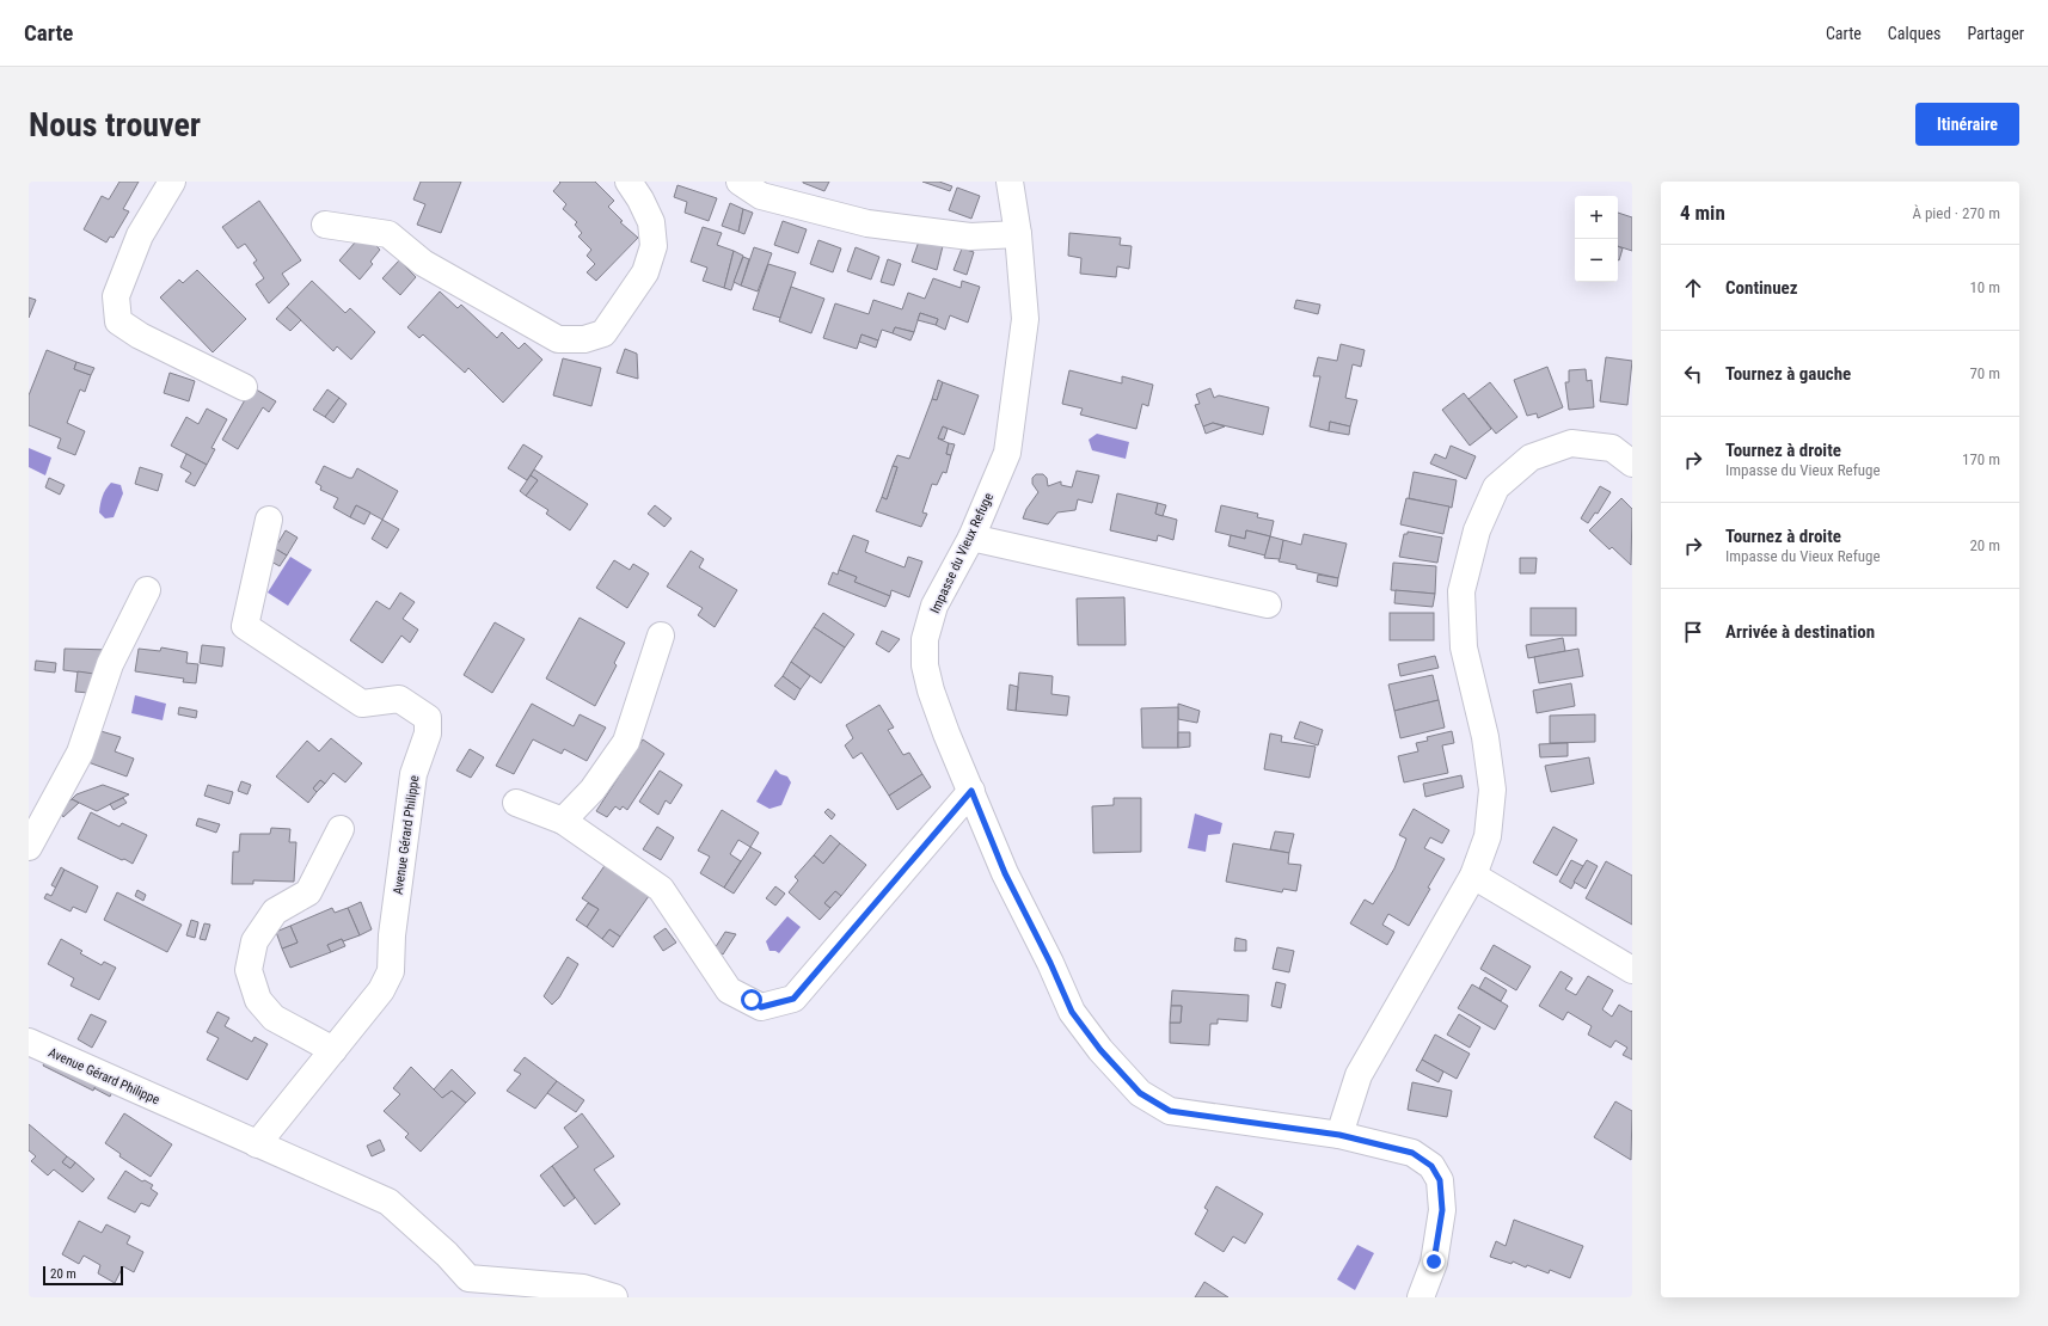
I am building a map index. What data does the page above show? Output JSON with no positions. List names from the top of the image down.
{
  "streets": {
    "street": ["Impasse du Vieux Refuge", "Avenue Gérard Philippe"]
  },
  "scale_bar": "20 m",
  "page": {
    "header": "Carte",
    "nav": ["Carte", "Calques", "Partager"],
    "buttons": "Itinéraire",
    "title": "Nous trouver",
    "heading": ["4 min", "À pied · 270 m"],
    "map_buttons": ["+", "−"],
    "list": [
      ["Continuez", "10 m"],
      ["Tournez à gauche", "70 m"],
      ["Tournez à droite", "Impasse du Vieux Refuge", "170 m"],
      ["Tournez à droite", "Impasse du Vieux Refuge", "20 m"],
      "Arrivée à destination"
    ],
    "scale": "20 m"
  }
}
